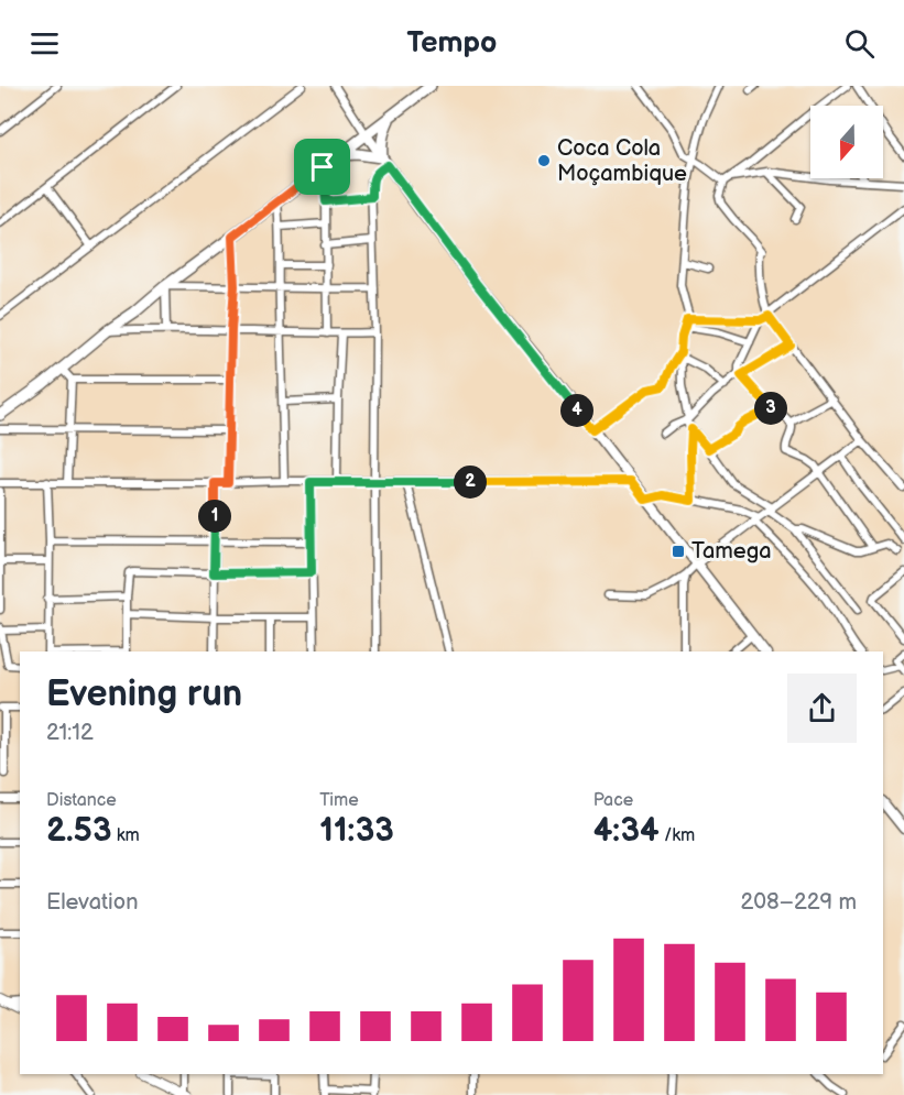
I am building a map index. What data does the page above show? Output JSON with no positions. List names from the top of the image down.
{
  "places": {
    "other": ["Coca Cola Moçambique"],
    "transit": ["Tamega"]
  },
  "north": "bottom",
  "page": {
    "header": "Tempo",
    "pins": [
      "3",
      "4",
      "2",
      "1"
    ],
    "heading": ["Evening run", "21:12"],
    "stats": [
      ["Distance", "2.53 km"],
      ["Time", "11:33"],
      ["Pace", "4:34 /km"]
    ],
    "chart": ["Elevation", "208–229 m"]
  }
}
